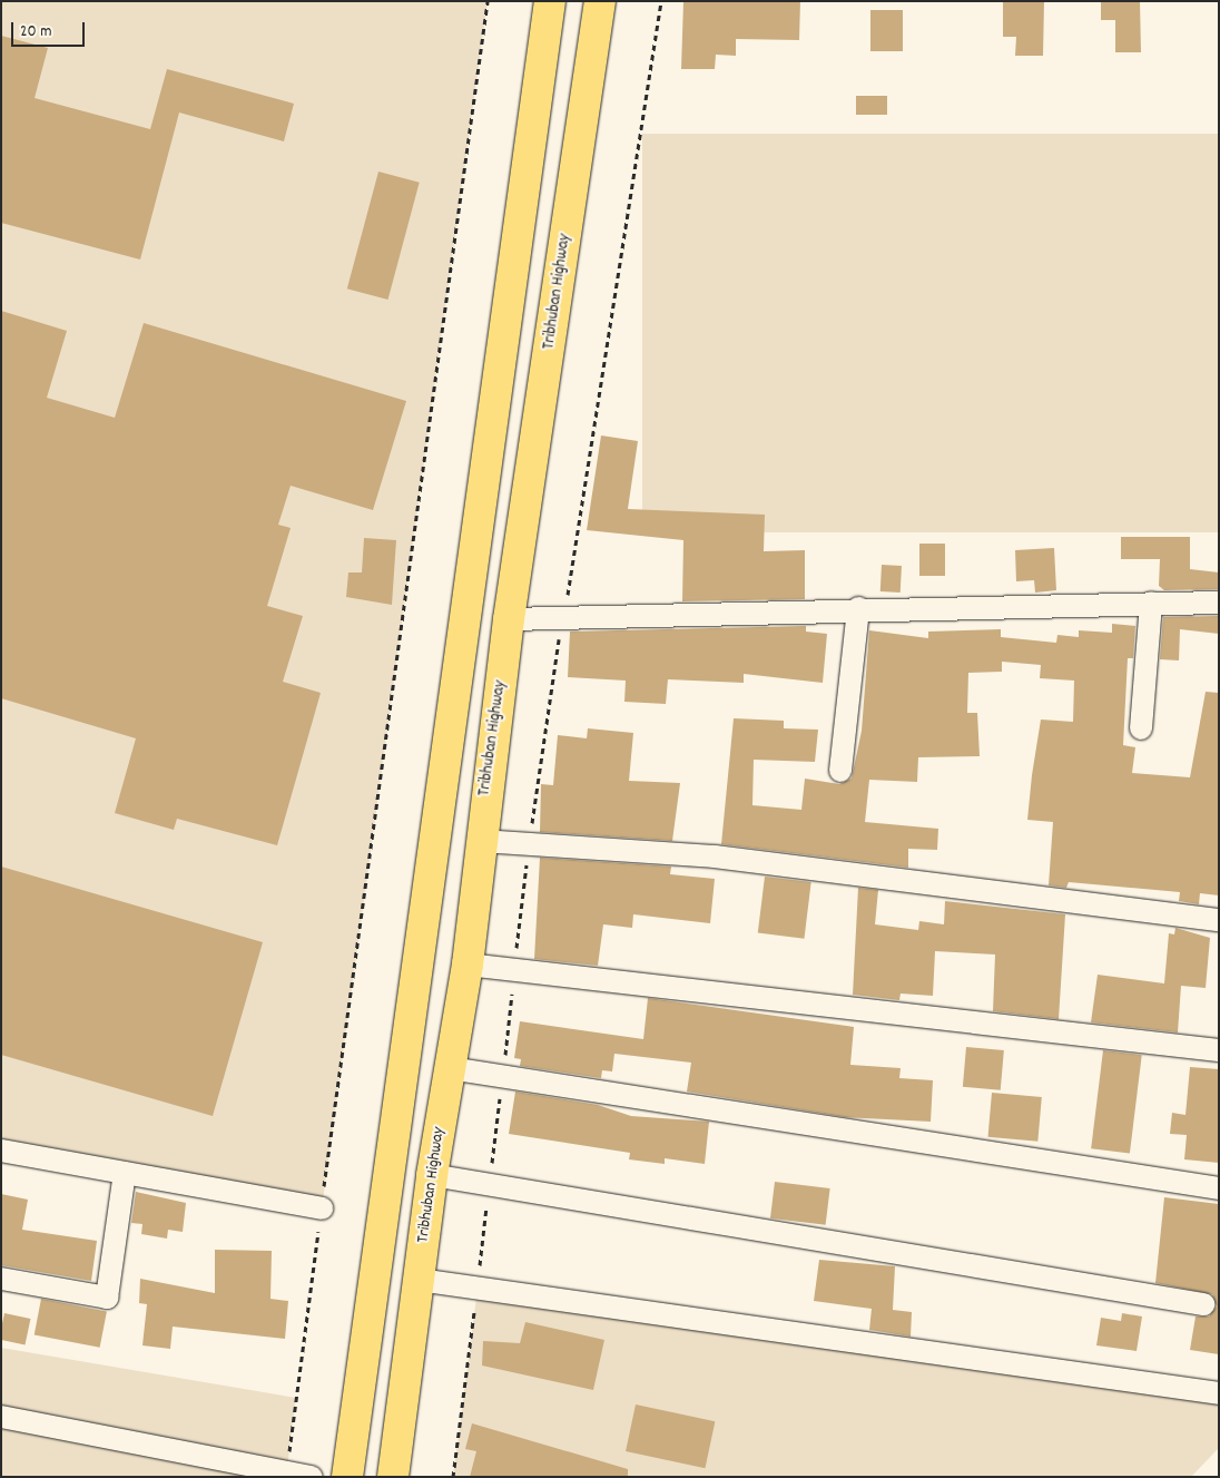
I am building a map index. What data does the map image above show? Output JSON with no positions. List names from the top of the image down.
{
  "streets": {
    "highway": ["Tribhuban Highway"]
  },
  "scale_bar": "20 m"
}
